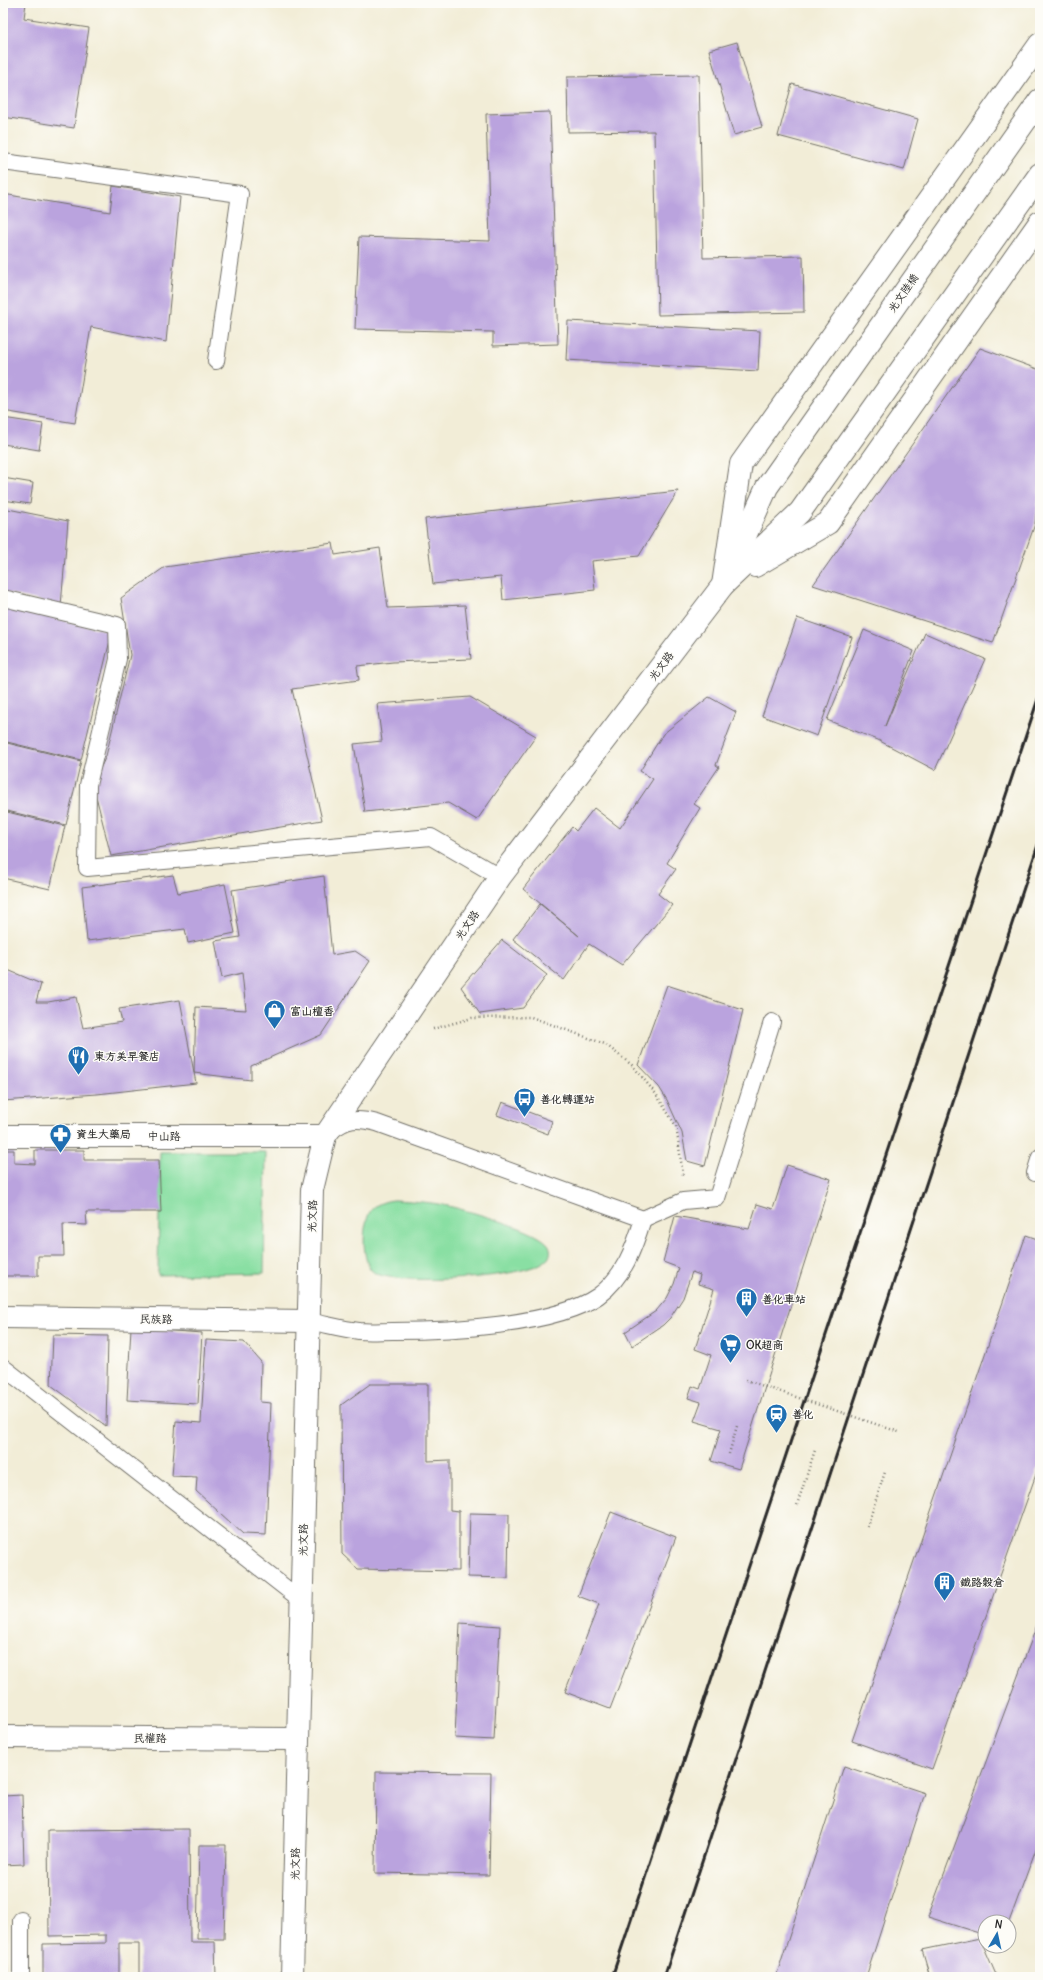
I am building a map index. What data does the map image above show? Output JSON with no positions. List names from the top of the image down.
{
  "streets": {
    "street": [
      "光文陸橋",
      "光文路",
      "中山路",
      "民族路",
      "民權路"
    ]
  },
  "crossings": [
    ["光文陸橋", "光文路"],
    ["光文路", "中山路"],
    ["光文路", "民族路"],
    ["光文路", "民權路"]
  ],
  "places": {
    "shop": ["富山檀香"],
    "restaurant": ["東方美早餐店"],
    "bus stop": ["善化轉運站"],
    "pharmacy": ["資生大藥局"],
    "building": ["善化車站", "鐵路穀倉"],
    "supermarket": ["OK超商"],
    "station": ["善化"]
  },
  "north": "top"
}
